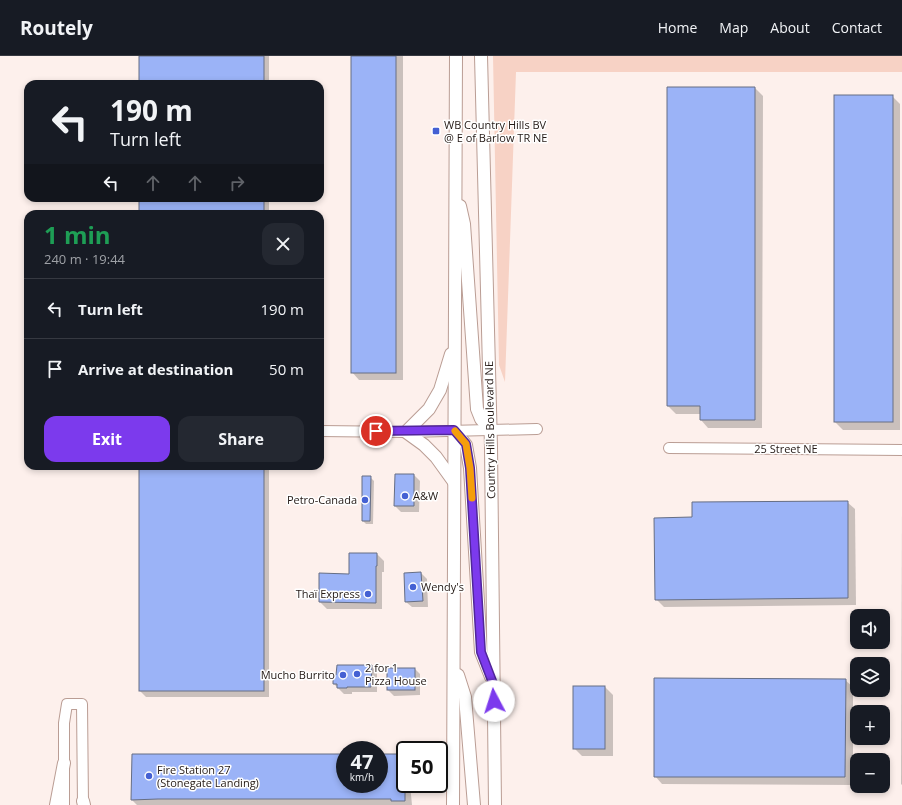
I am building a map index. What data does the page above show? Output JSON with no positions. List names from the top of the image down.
{
  "streets": {
    "main road": ["Country Hills Boulevard NE"],
    "street": ["25 Street NE"]
  },
  "places": {
    "transit": ["WB Country Hills BV @ E of Barlow TR NE"],
    "other": [
      "A&W",
      "Petro-Canada",
      "Wendy's",
      "Thaï Express",
      "2 for 1 Pizza House",
      "Mucho Burrito",
      "Fire Station 27 (Stonegate Landing)"
    ]
  },
  "page": {
    "header": "Routely",
    "nav": [
      "Home",
      "Map",
      "About",
      "Contact"
    ],
    "turn": ["190 m", "Turn left"],
    "heading": ["1 min", "240 m · 19:44"],
    "list": [
      {
        "name": "Turn left",
        "value": "190 m"
      },
      {
        "name": "Arrive at destination",
        "value": "50 m"
      }
    ],
    "buttons": ["Exit", "Share"],
    "map_buttons": ["+", "−"],
    "speed": "47 km/h",
    "limit": "50"
  }
}
